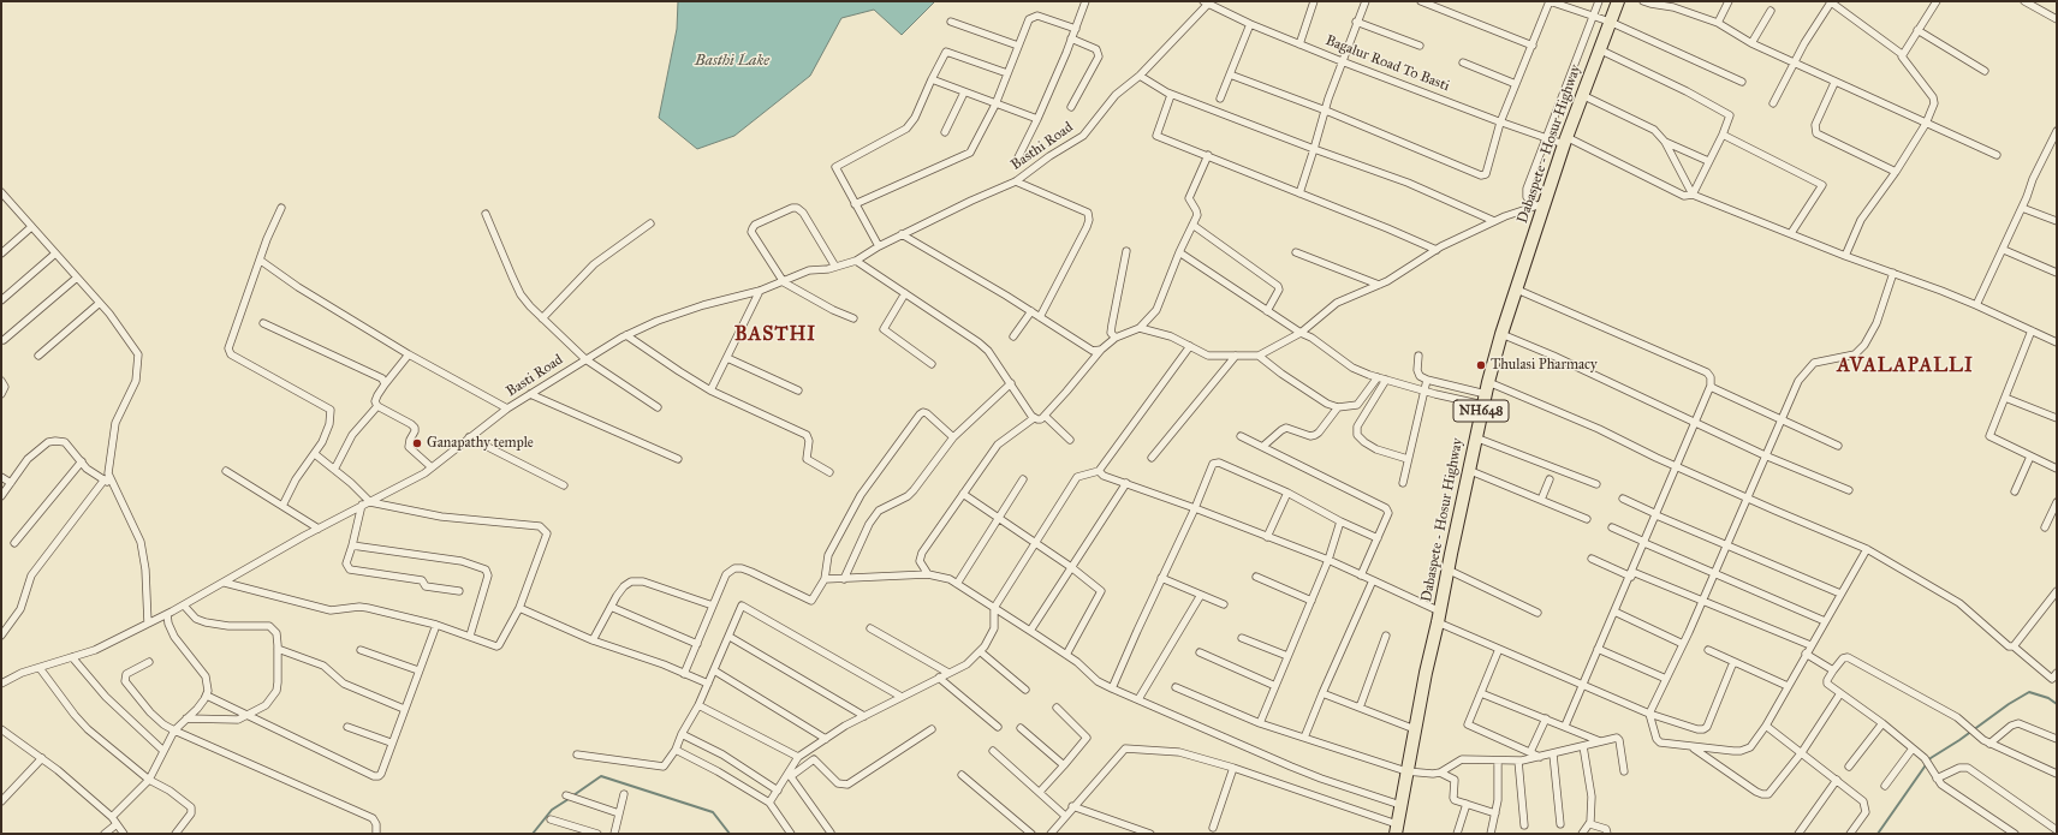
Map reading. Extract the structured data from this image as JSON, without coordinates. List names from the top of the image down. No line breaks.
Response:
{"streets":{"highway":["Dabaspete - Hosur Highway","NH648"],"street":["Bagalur Road To Basti","Basthi Road","Basti Road"]},"crossings":[["Bagalur Road To Basti","Dabaspete - Hosur Highway"],["Bagalur Road To Basti","Basthi Road"],["Basthi Road","Basti Road"]],"districts":["BASTHI","AVALAPALLI"],"water":["Basthi Lake"],"places":["Thulasi Pharmacy","Ganapathy temple"]}
